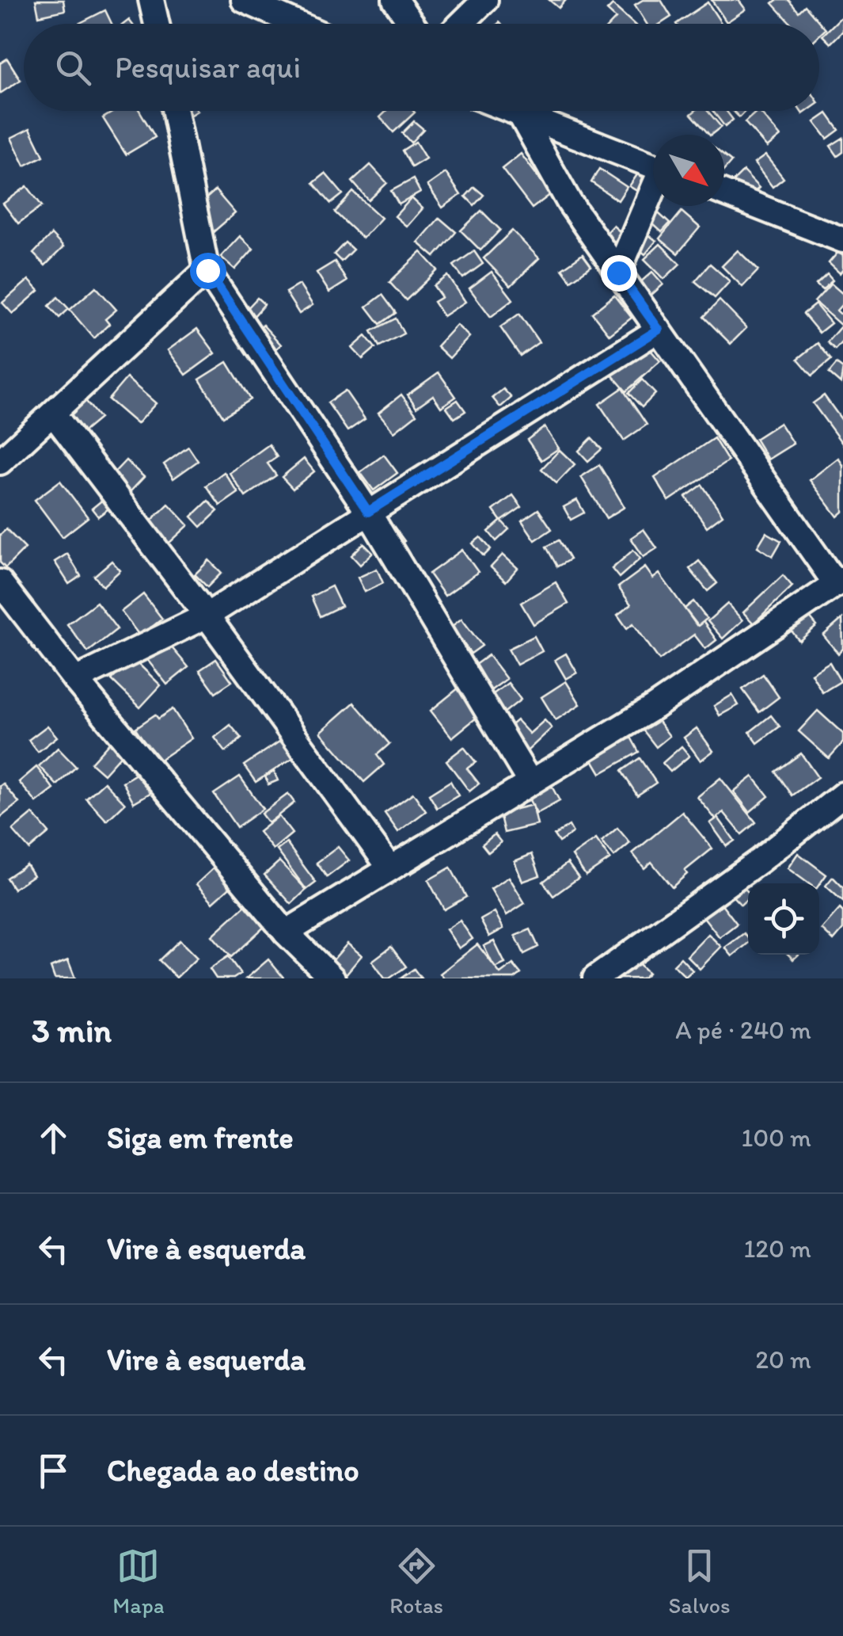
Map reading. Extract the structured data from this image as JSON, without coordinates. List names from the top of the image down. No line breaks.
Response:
{"north":"bottom right","page":{"search":"Pesquisar aqui","heading":["3 min","A pé · 240 m"],"list":[["Siga em frente","100 m"],["Vire à esquerda","120 m"],["Vire à esquerda","20 m"],"Chegada ao destino"],"nav":["Mapa","Rotas","Salvos"]}}
